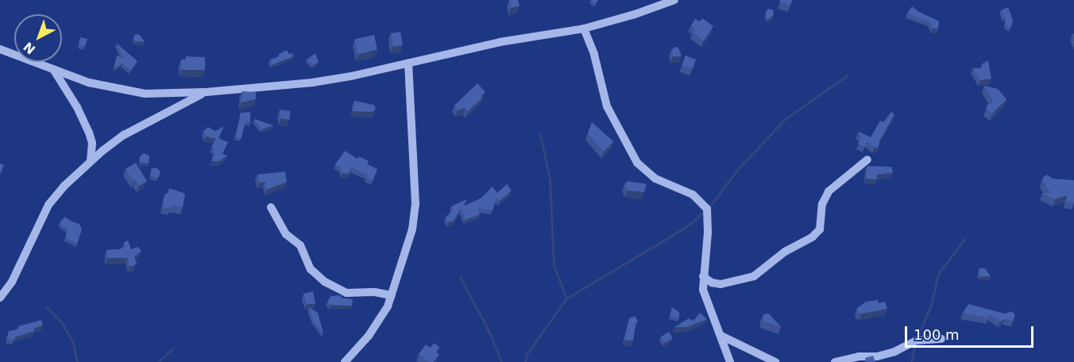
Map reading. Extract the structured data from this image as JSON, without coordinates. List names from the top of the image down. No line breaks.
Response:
{"scale_bar":"100 m","north":"bottom left"}
